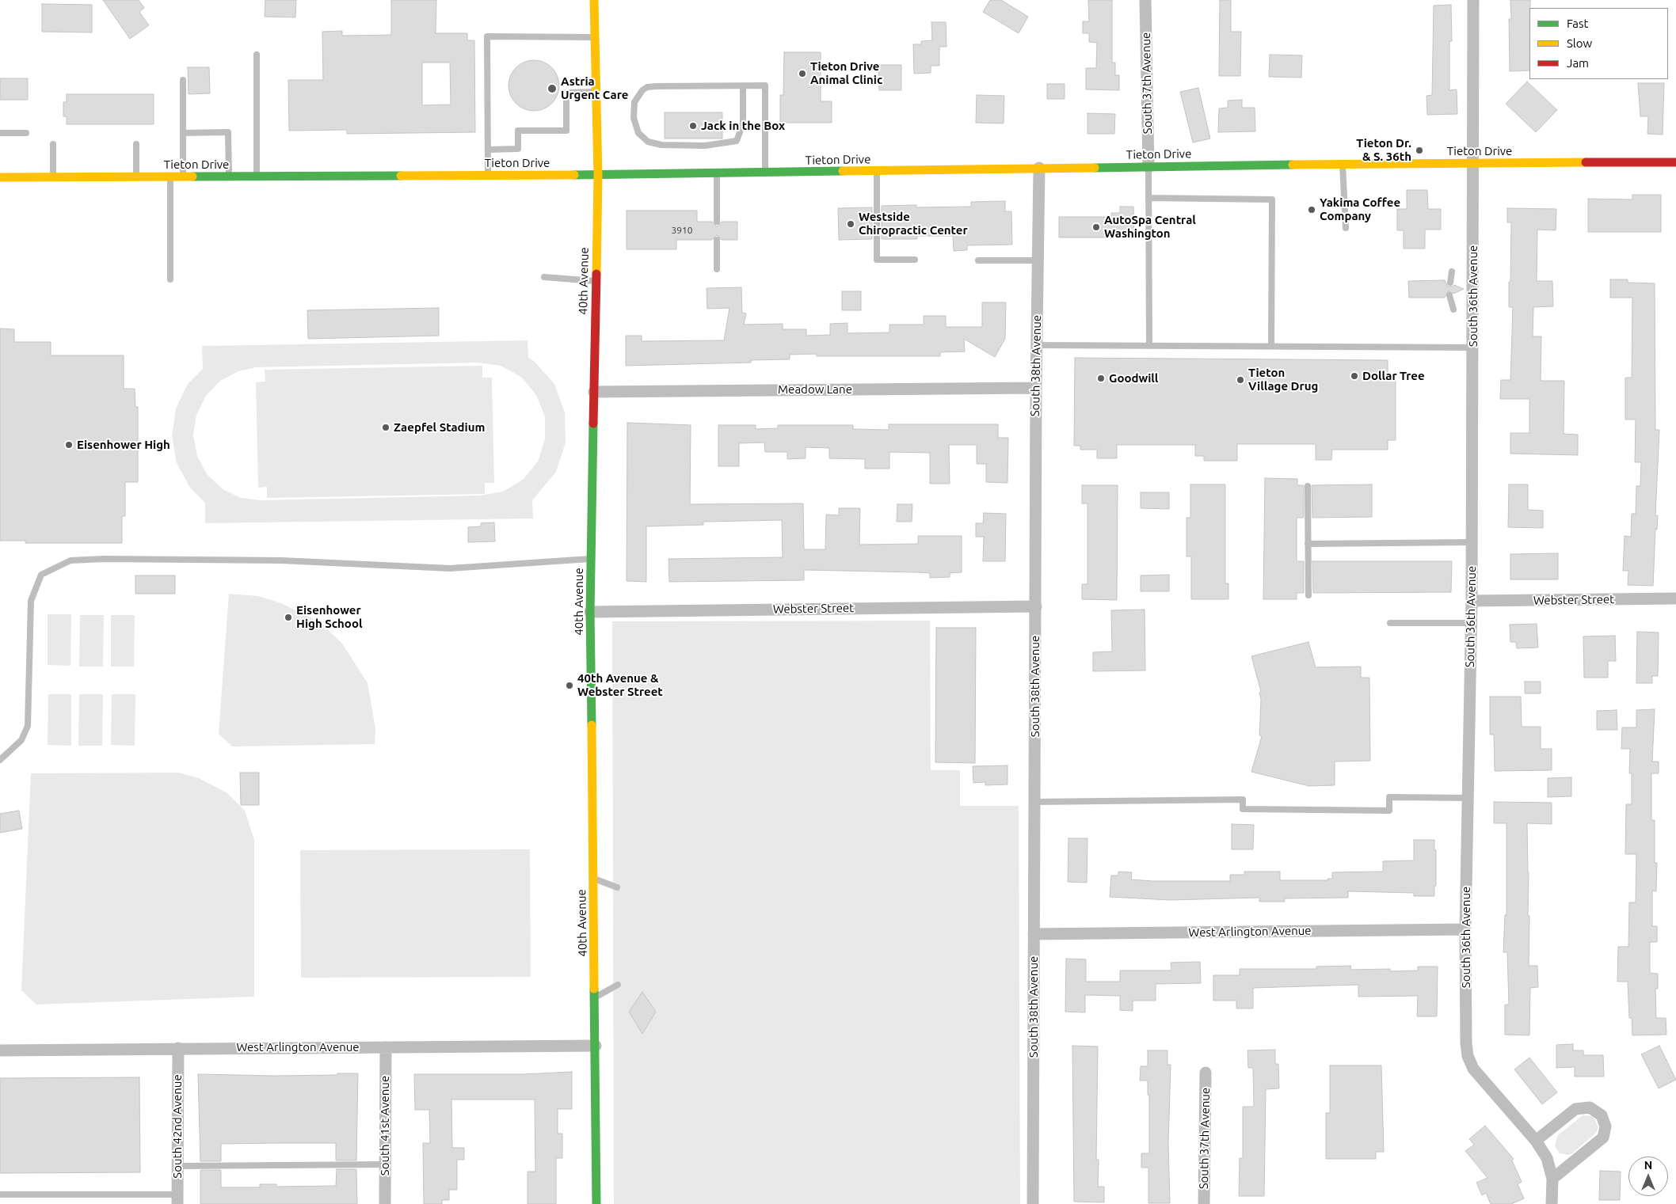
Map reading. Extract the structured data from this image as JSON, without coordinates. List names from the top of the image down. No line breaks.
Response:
{"streets":{"main road":["Tieton Drive","40th Avenue"],"street":["South 37th Avenue","South 36th Avenue","South 38th Avenue","Meadow Lane","Webster Street","West Arlington Avenue","South 41st Avenue","South 42nd Avenue"]},"crossings":[["South 37th Avenue","Tieton Drive"],["Tieton Drive","40th Avenue"],["Tieton Drive","South 36th Avenue"],["Tieton Drive","South 38th Avenue"],["40th Avenue","Meadow Lane"],["40th Avenue","Webster Street"],["40th Avenue","West Arlington Avenue"],["South 36th Avenue","Webster Street"],["South 36th Avenue","West Arlington Avenue"],["South 38th Avenue","Meadow Lane"],["South 38th Avenue","Webster Street"],["South 38th Avenue","West Arlington Avenue"],["West Arlington Avenue","South 41st Avenue"],["West Arlington Avenue","South 42nd Avenue"]],"places":["Tieton Drive Animal Clinic","Astria Urgent Care","Jack in the Box","Tieton Dr. & S. 36th","Yakima Coffee Company","Westside Chiropractic Center","AutoSpa Central Washington","Dollar Tree","Goodwill","Tieton Village Drug","Zaepfel Stadium","Eisenhower High","Eisenhower High School","40th Avenue & Webster Street"],"house_numbers":["3910"],"legend":["Fast","Slow","Jam"],"north":"top"}
